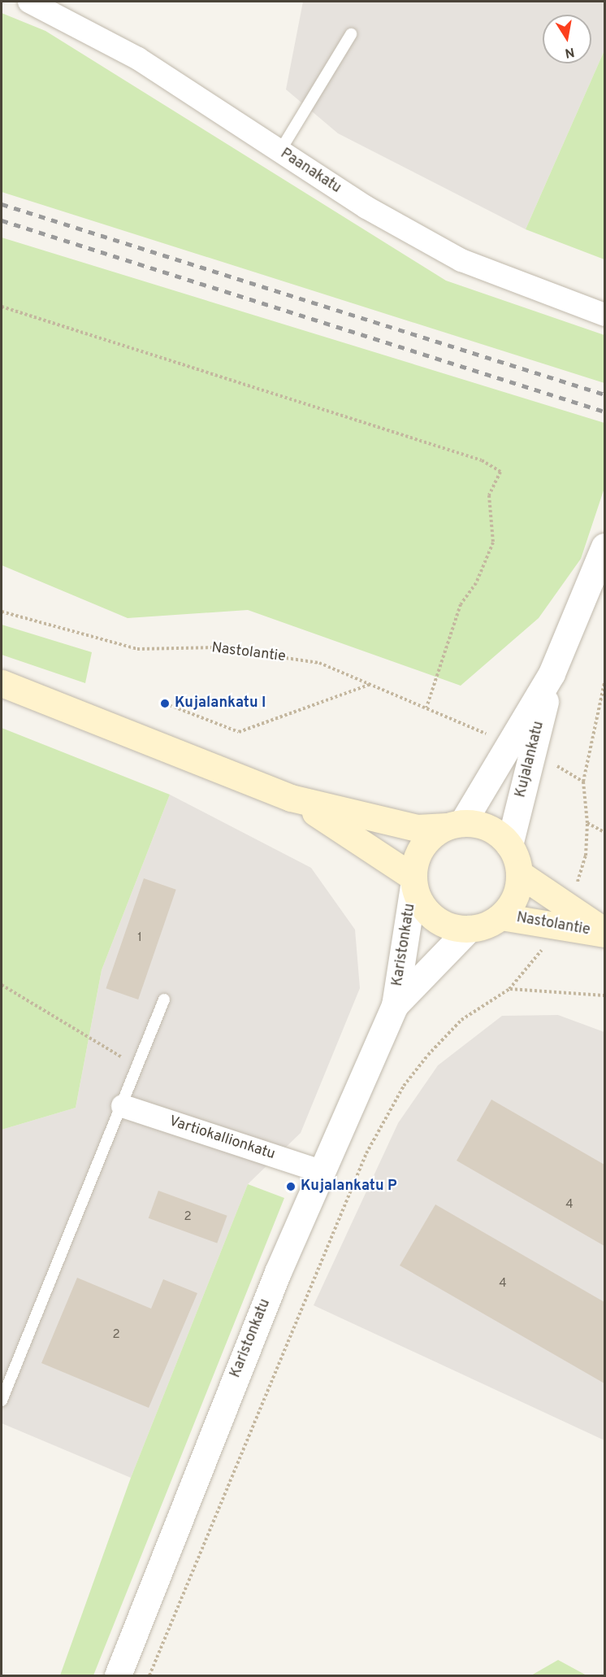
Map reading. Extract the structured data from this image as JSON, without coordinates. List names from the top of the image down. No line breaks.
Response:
{"streets":{"main road":["Nastolantie"],"street":["Paanakatu","Kujalankatu","Karistonkatu","Vartiokallionkatu"]},"crossings":[["Nastolantie","Kujalankatu"],["Nastolantie","Karistonkatu"],["Kujalankatu","Karistonkatu"],["Karistonkatu","Vartiokallionkatu"]],"places":["Kujalankatu I","Kujalankatu P"],"house_numbers":["1","4","2","4","2"],"north":"bottom"}
